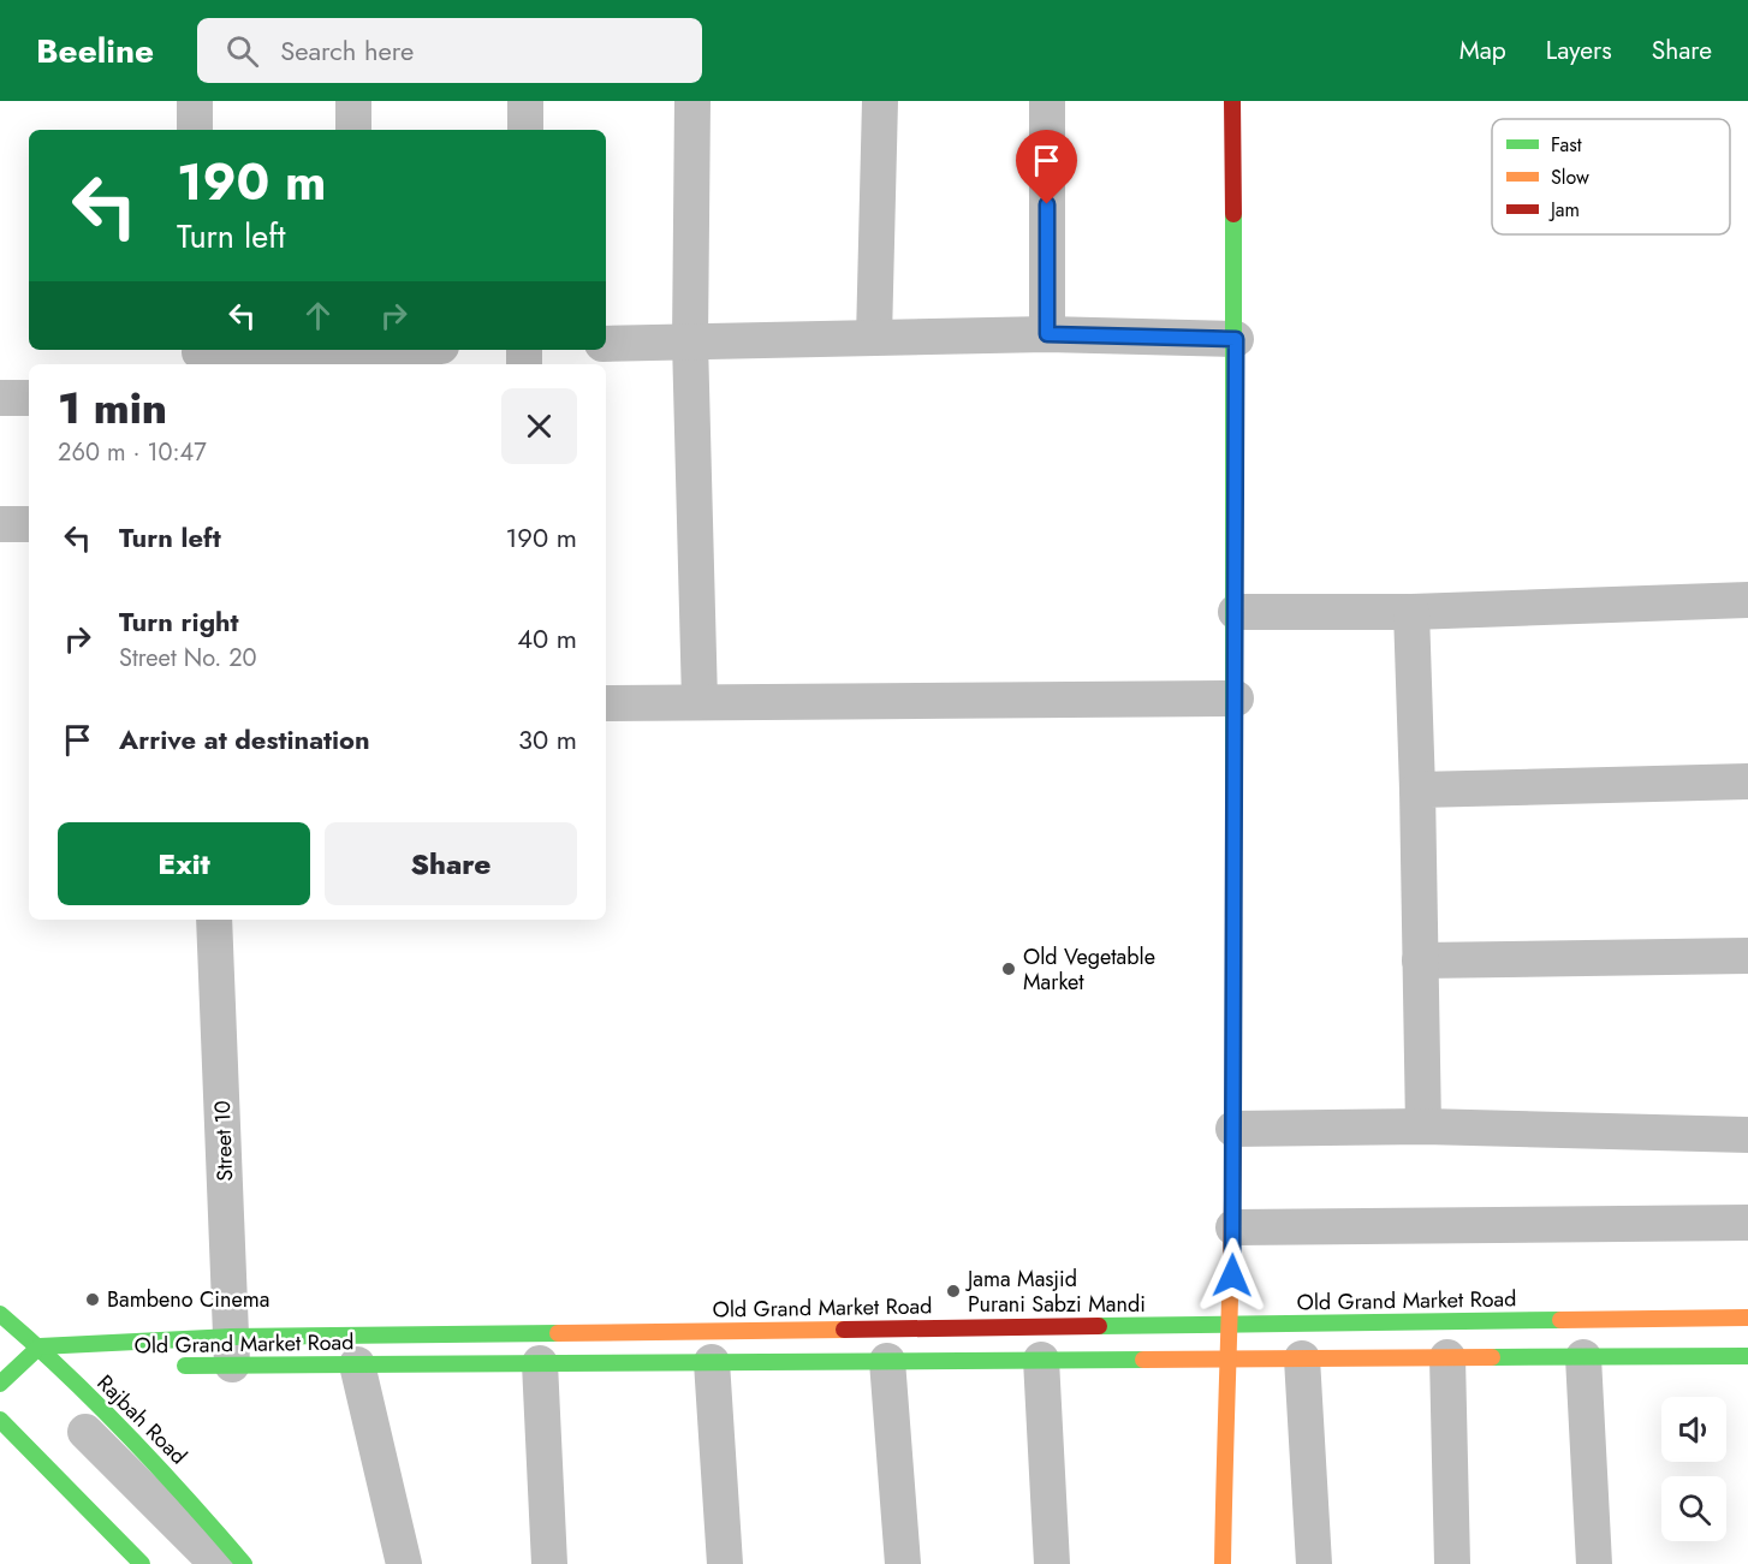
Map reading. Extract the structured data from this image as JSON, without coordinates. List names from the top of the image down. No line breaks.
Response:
{"streets":{"street":["Street 10","Old Grand Market Road","Rajbah Road"]},"crossings":[["Street 10","Old Grand Market Road"],["Old Grand Market Road","Rajbah Road"]],"places":["Old Vegetable Market","Jama Masjid Purani Sabzi Mandi","Bambeno Cinema"],"legend":["Fast","Slow","Jam"],"page":{"header":"Beeline","search":"Search here","nav":["Map","Layers","Share"],"turn":["190 m","Turn left"],"heading":["1 min","260 m · 10:47"],"list":[{"name":"Turn left","value":"190 m"},{"name":"Turn right","note":"Street No. 20","value":"40 m"},{"name":"Arrive at destination","value":"30 m"}],"buttons":["Exit","Share"]}}
